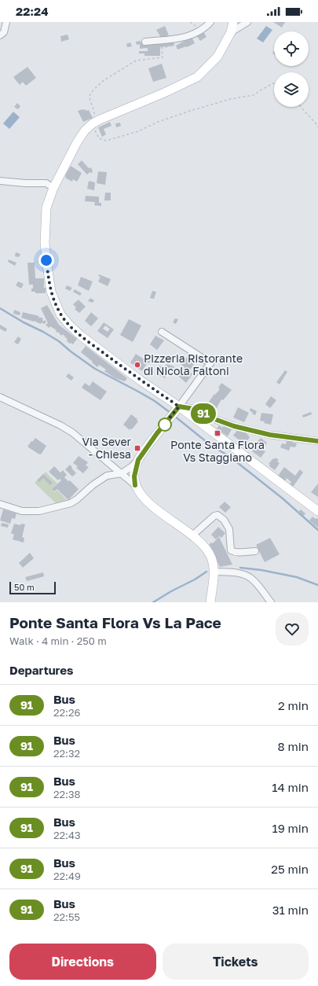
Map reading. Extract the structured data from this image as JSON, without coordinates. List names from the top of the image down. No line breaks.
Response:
{"places":{"other":["Pizzeria Ristorante di Nicola Faltoni"],"transit":["Ponte Santa Flora Vs Staggiano","Via Sever - Chiesa"]},"lines":["bus line 91"],"scale_bar":"50 m","page":{"status":"22:24","on_map":"91","scale":"50 m","heading":[["Ponte Santa Flora Vs La Pace","Walk · 4 min · 250 m"],"Departures"],"list":[{"mark":"91","name":"Bus","note":"22:26","value":"2 min"},{"mark":"91","name":"Bus","note":"22:32","value":"8 min"},{"mark":"91","name":"Bus","note":"22:38","value":"14 min"},{"mark":"91","name":"Bus","note":"22:43","value":"19 min"},{"mark":"91","name":"Bus","note":"22:49","value":"25 min"},{"mark":"91","name":"Bus","note":"22:55","value":"31 min"}],"buttons":["Directions","Tickets"]}}
